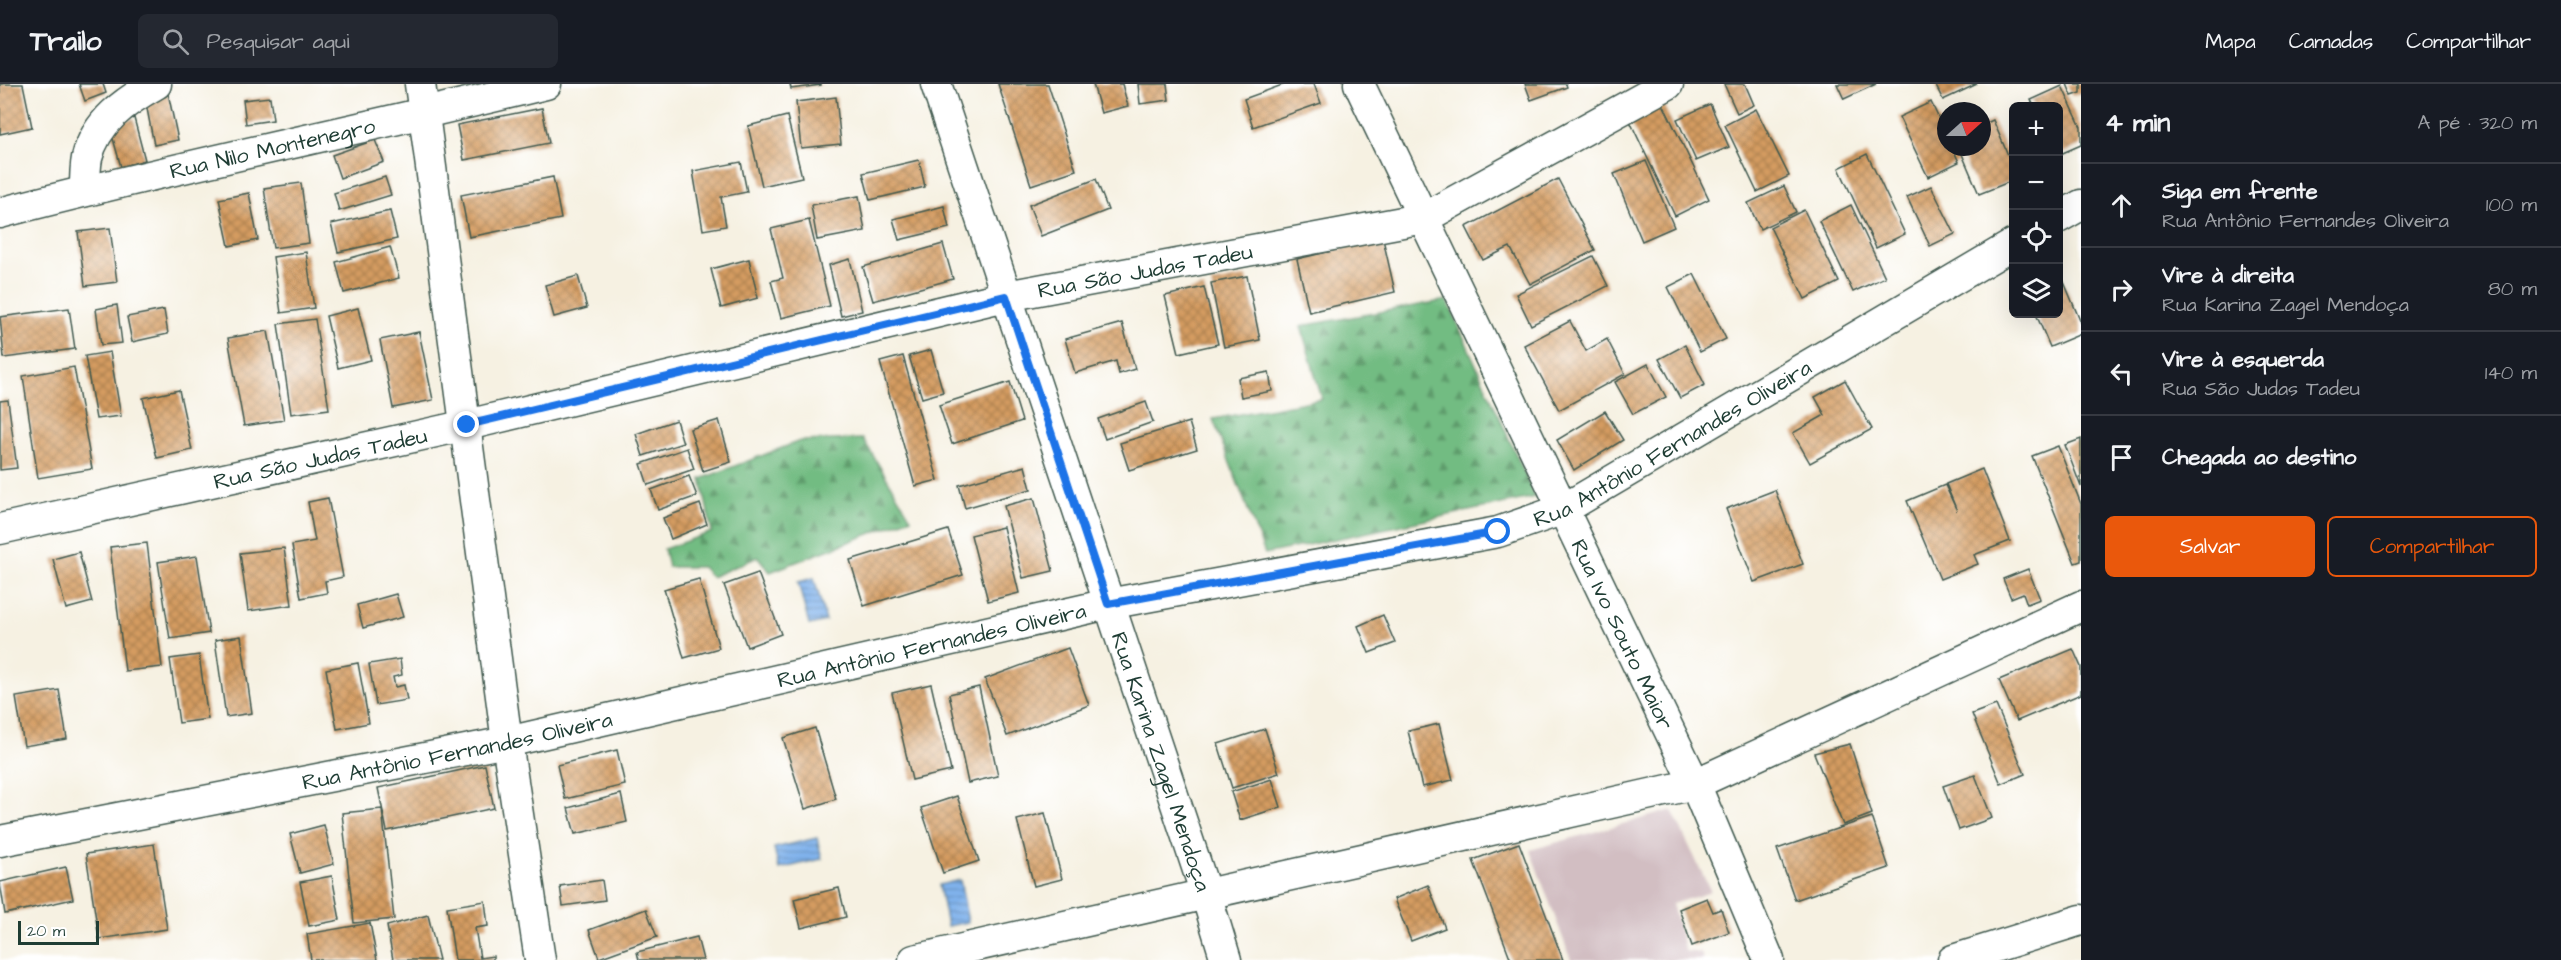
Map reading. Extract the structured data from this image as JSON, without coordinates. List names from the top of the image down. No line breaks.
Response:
{"streets":{"street":["Rua Nilo Montenegro","Rua São Judas Tadeu","Rua Antônio Fernandes Oliveira","Rua Ivo Souto Maior","Rua Karina Zagel Mendoça"]},"crossings":[["Rua São Judas Tadeu","Rua Ivo Souto Maior"],["Rua São Judas Tadeu","Rua Karina Zagel Mendoça"],["Rua Antônio Fernandes Oliveira","Rua Ivo Souto Maior"],["Rua Antônio Fernandes Oliveira","Rua Karina Zagel Mendoça"]],"scale_bar":"20 m","north":"right","page":{"header":"Trailo","search":"Pesquisar aqui","nav":["Mapa","Camadas","Compartilhar"],"heading":["4 min","A pé · 320 m"],"map_buttons":["+","−"],"list":[["Siga em frente","Rua Antônio Fernandes Oliveira","100 m"],["Vire à direita","Rua Karina Zagel Mendoça","80 m"],["Vire à esquerda","Rua São Judas Tadeu","140 m"],"Chegada ao destino"],"buttons":["Salvar","Compartilhar"],"scale":"20 m"}}
